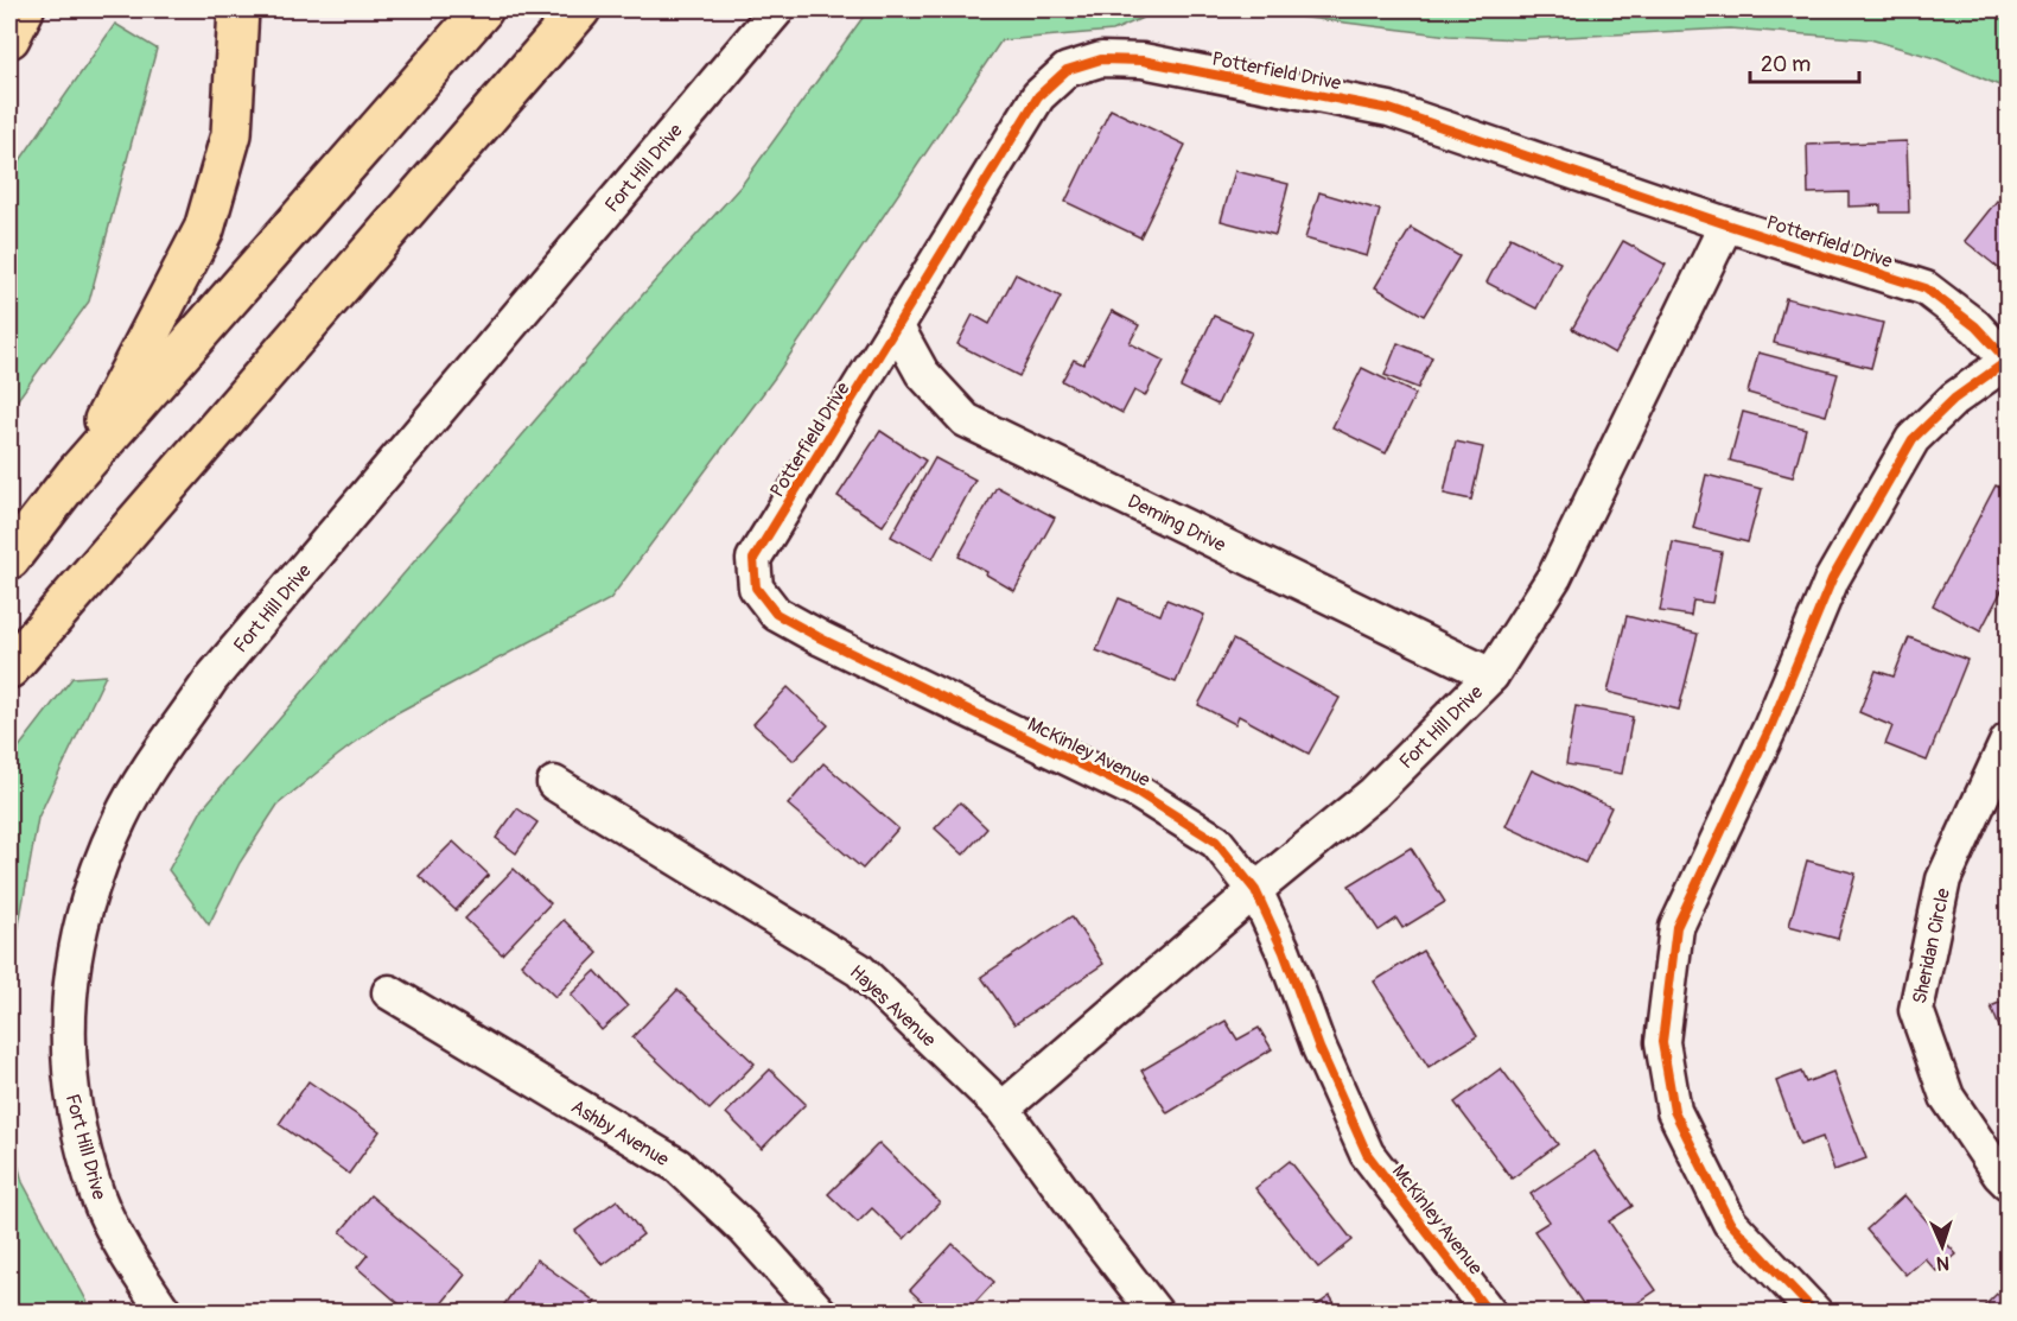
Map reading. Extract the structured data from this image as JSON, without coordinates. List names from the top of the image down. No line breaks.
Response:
{"streets":{"street":["Potterfield Drive","Fort Hill Drive","Deming Drive","McKinley Avenue","Sheridan Circle","Hayes Avenue","Ashby Avenue"]},"crossings":[["Potterfield Drive","Fort Hill Drive"],["Potterfield Drive","Deming Drive"],["Potterfield Drive","McKinley Avenue"],["Fort Hill Drive","Deming Drive"],["Fort Hill Drive","McKinley Avenue"],["Fort Hill Drive","Hayes Avenue"]],"scale_bar":"20 m","north":"bottom"}
